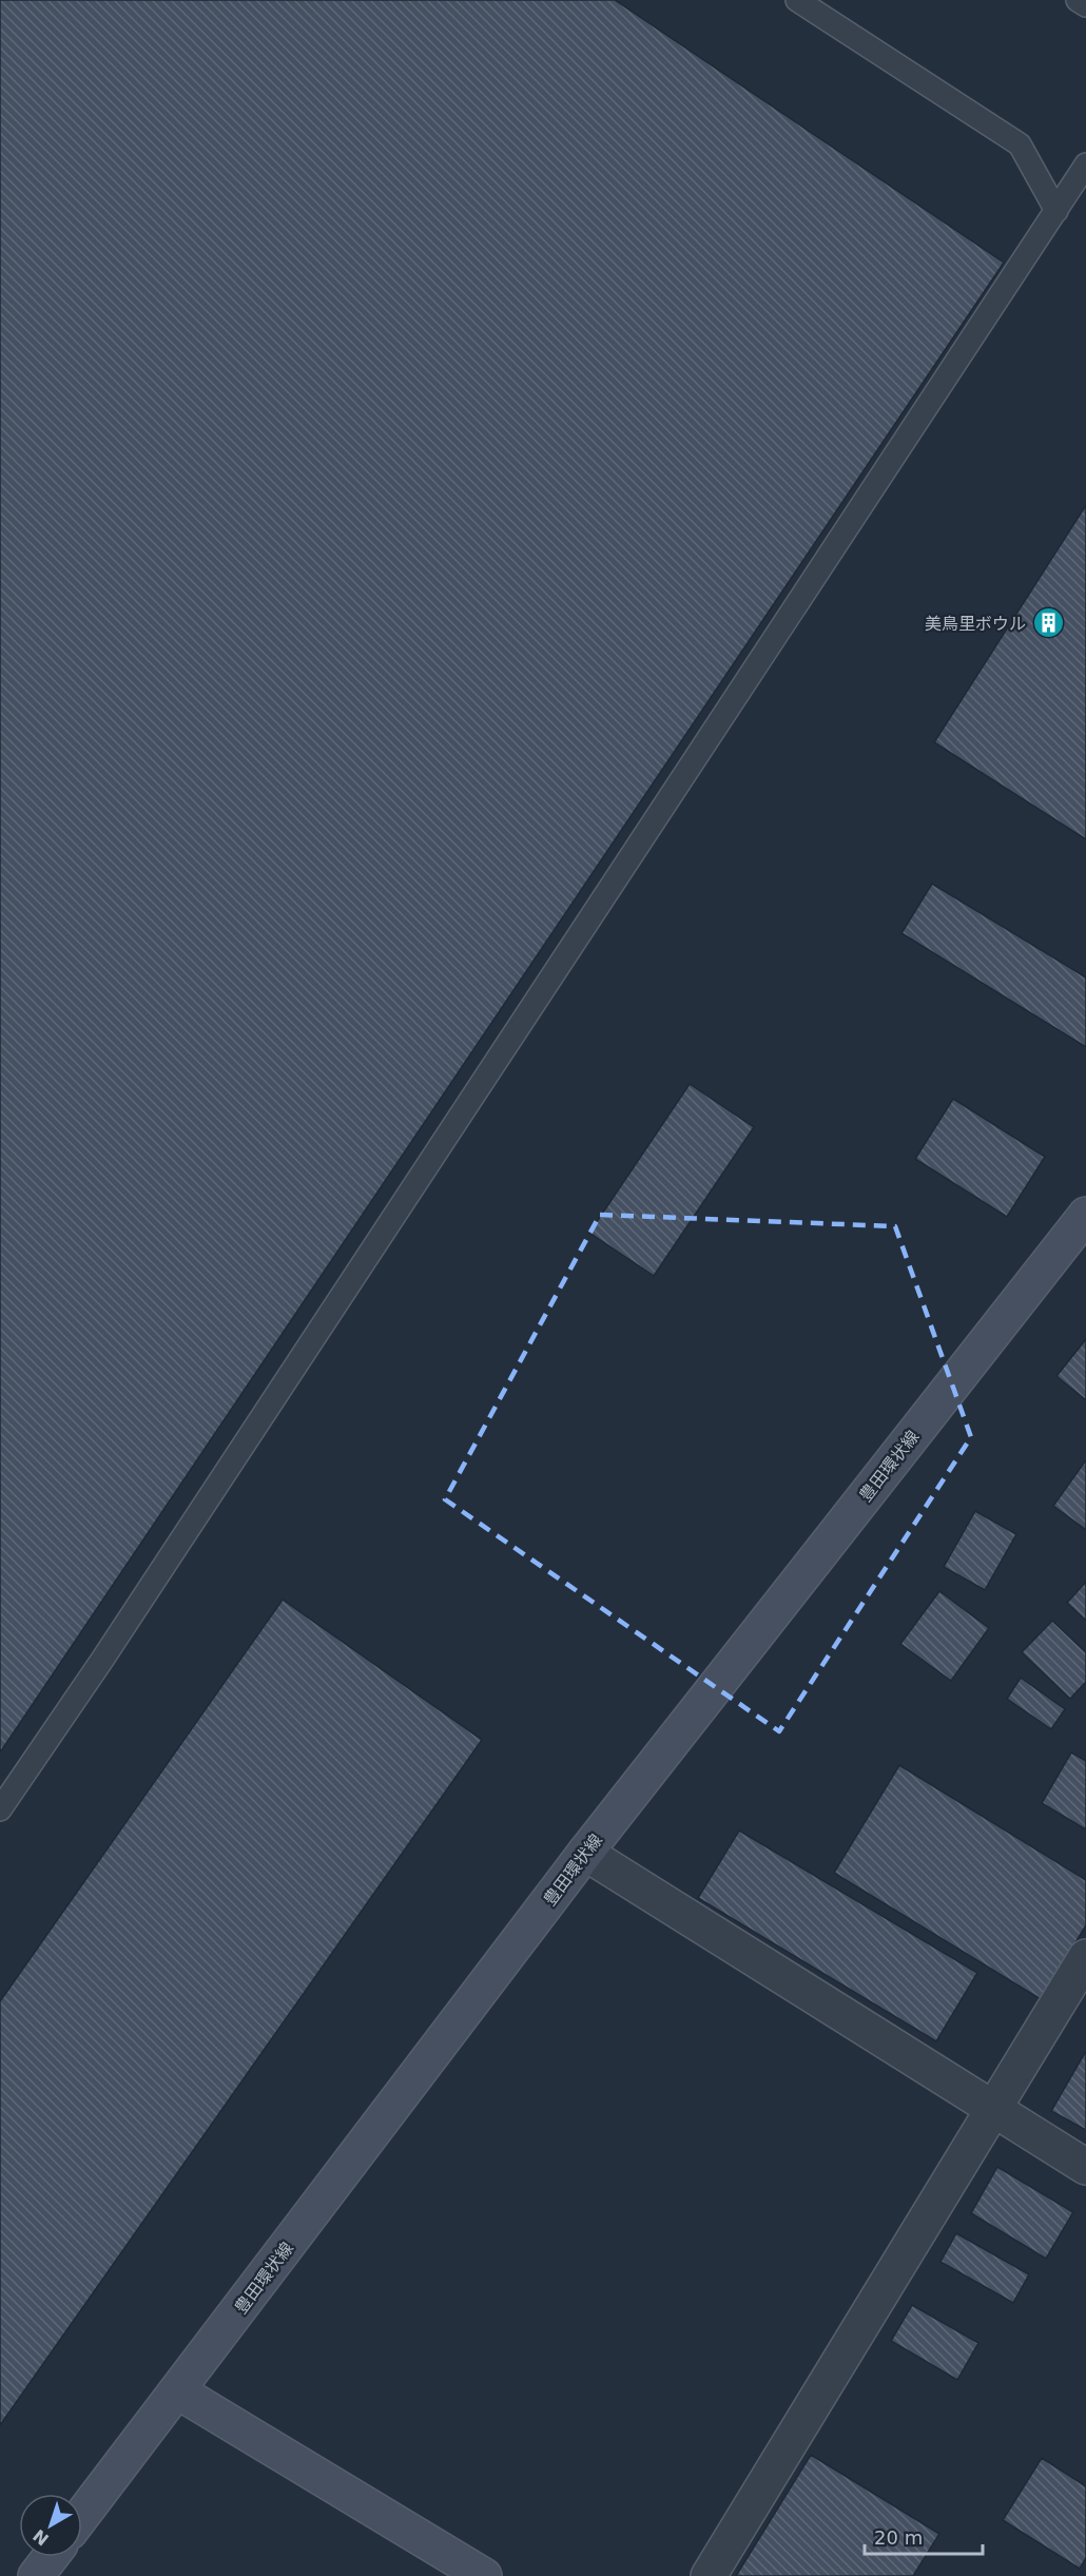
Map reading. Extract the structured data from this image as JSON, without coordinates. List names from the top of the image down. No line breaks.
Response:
{"streets":{"main road":["豊田環状線"]},"places":{"building":["美鳥里ボウル"]},"scale_bar":"20 m","north":"bottom left"}
